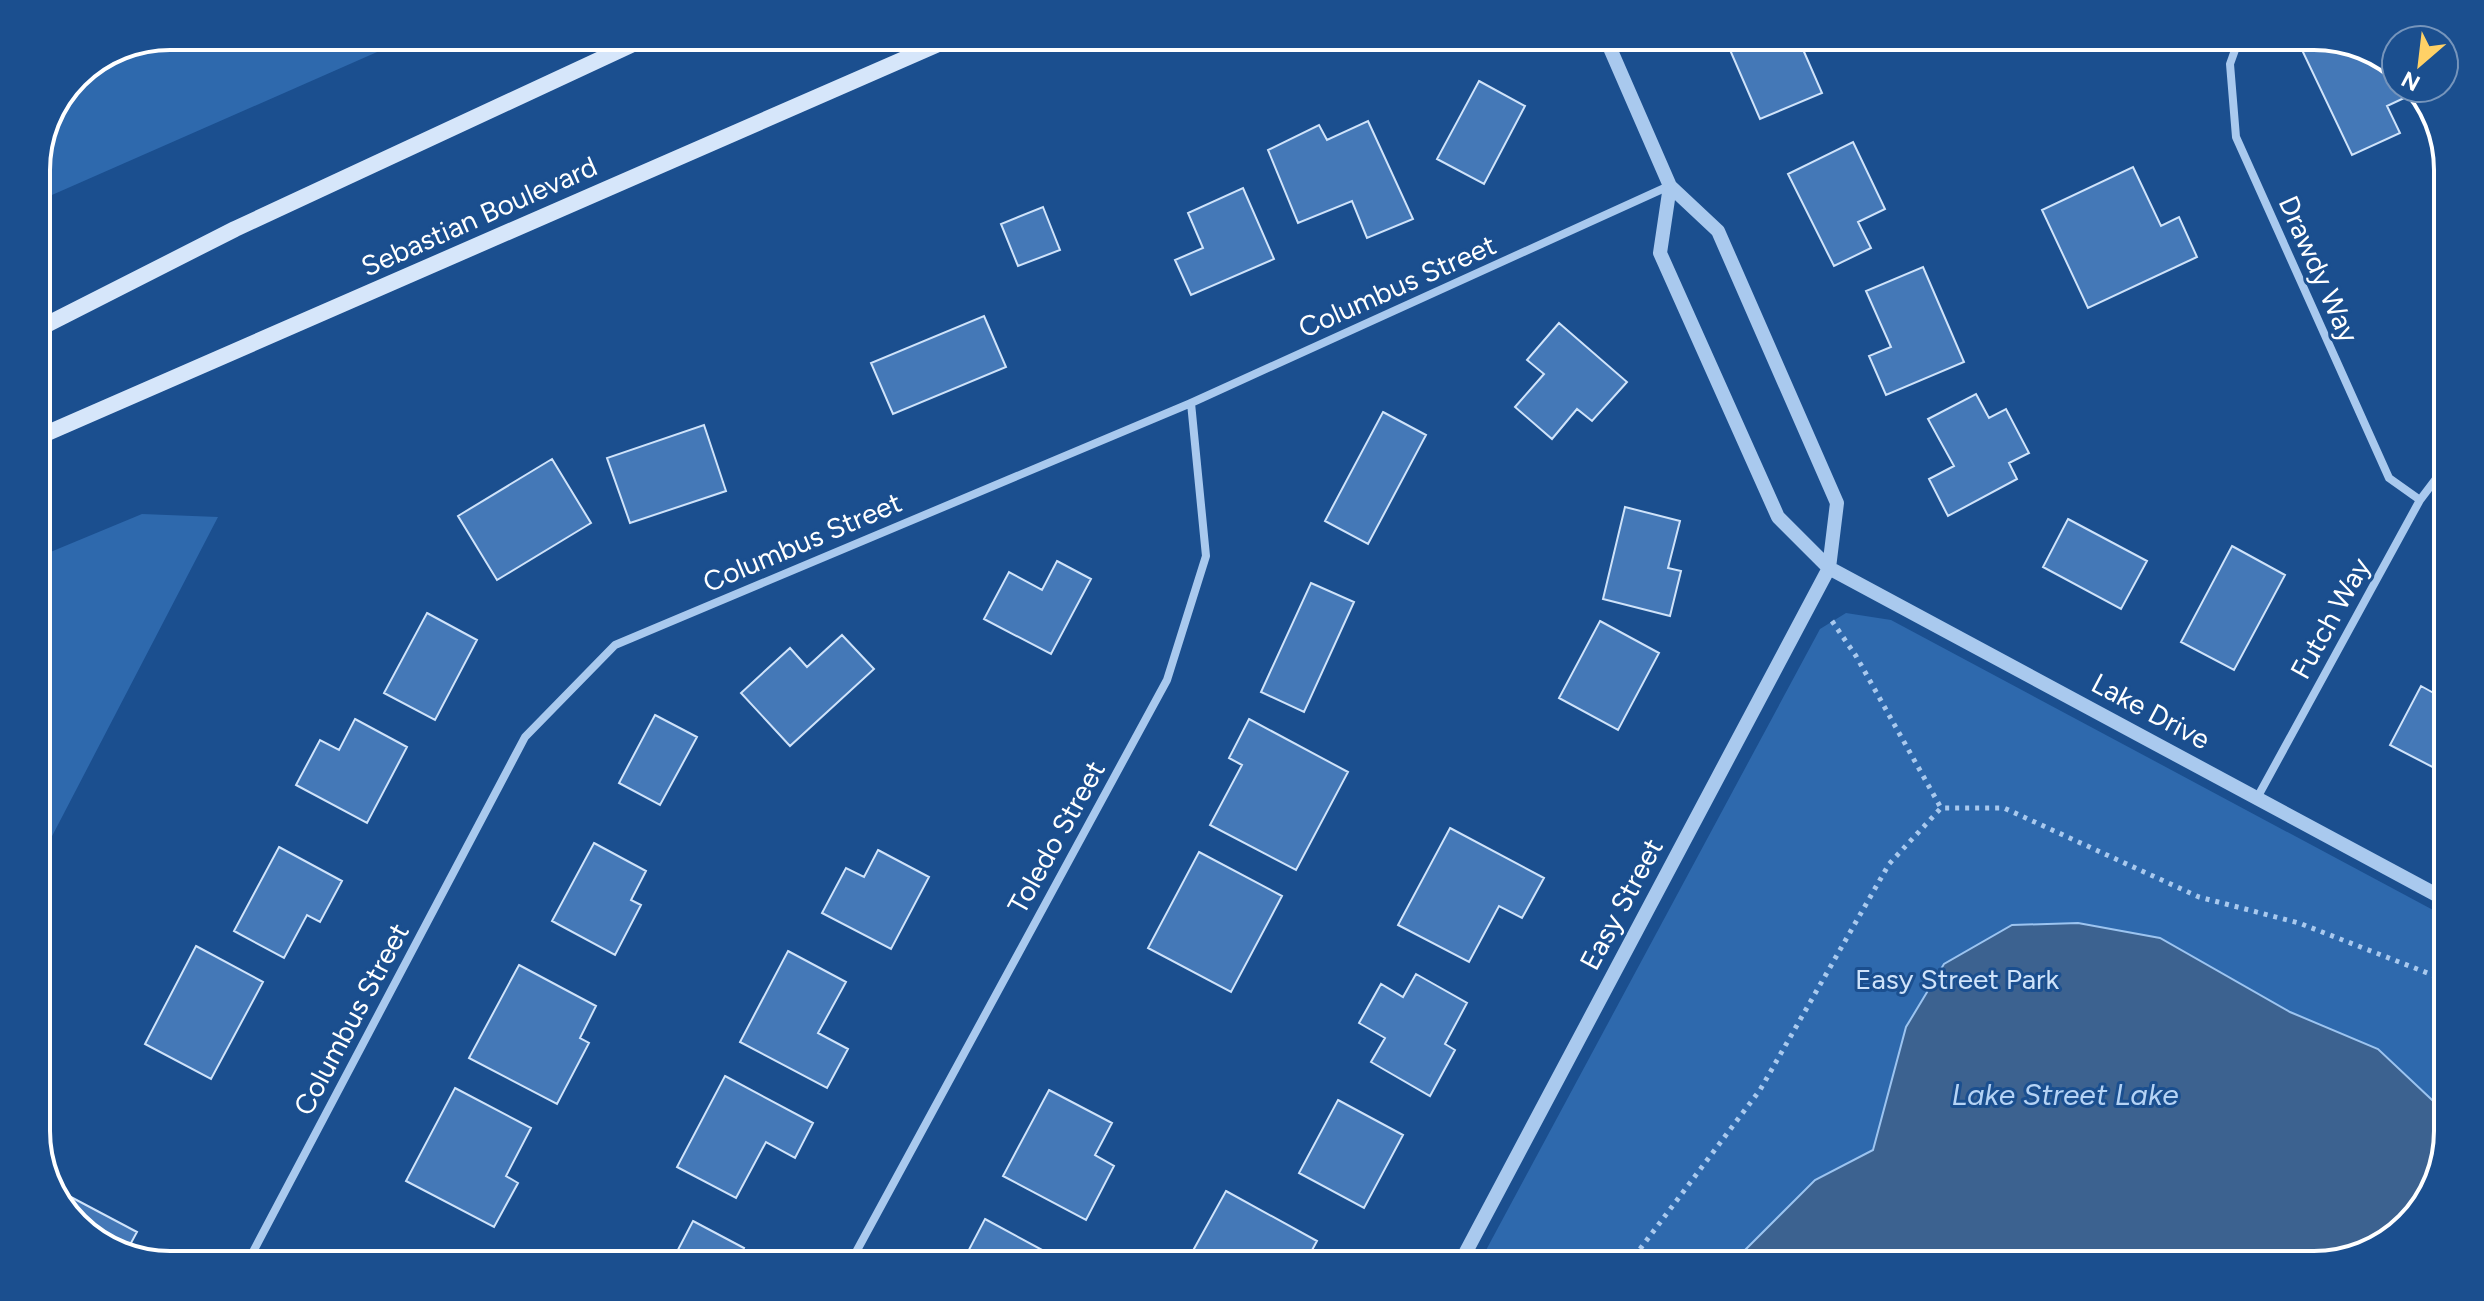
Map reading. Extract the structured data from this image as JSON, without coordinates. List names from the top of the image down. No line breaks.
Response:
{"streets":{"main road":["Sebastian Boulevard"],"street":["Drawdy Way","Columbus Street","Futch Way","Lake Drive","Toledo Street","Easy Street"]},"crossings":[["Drawdy Way","Futch Way"],["Columbus Street","Toledo Street"],["Columbus Street","Easy Street"],["Futch Way","Lake Drive"],["Lake Drive","Easy Street"]],"water":["Lake Street Lake"],"parks":["Easy Street Park"],"north":"bottom left"}
